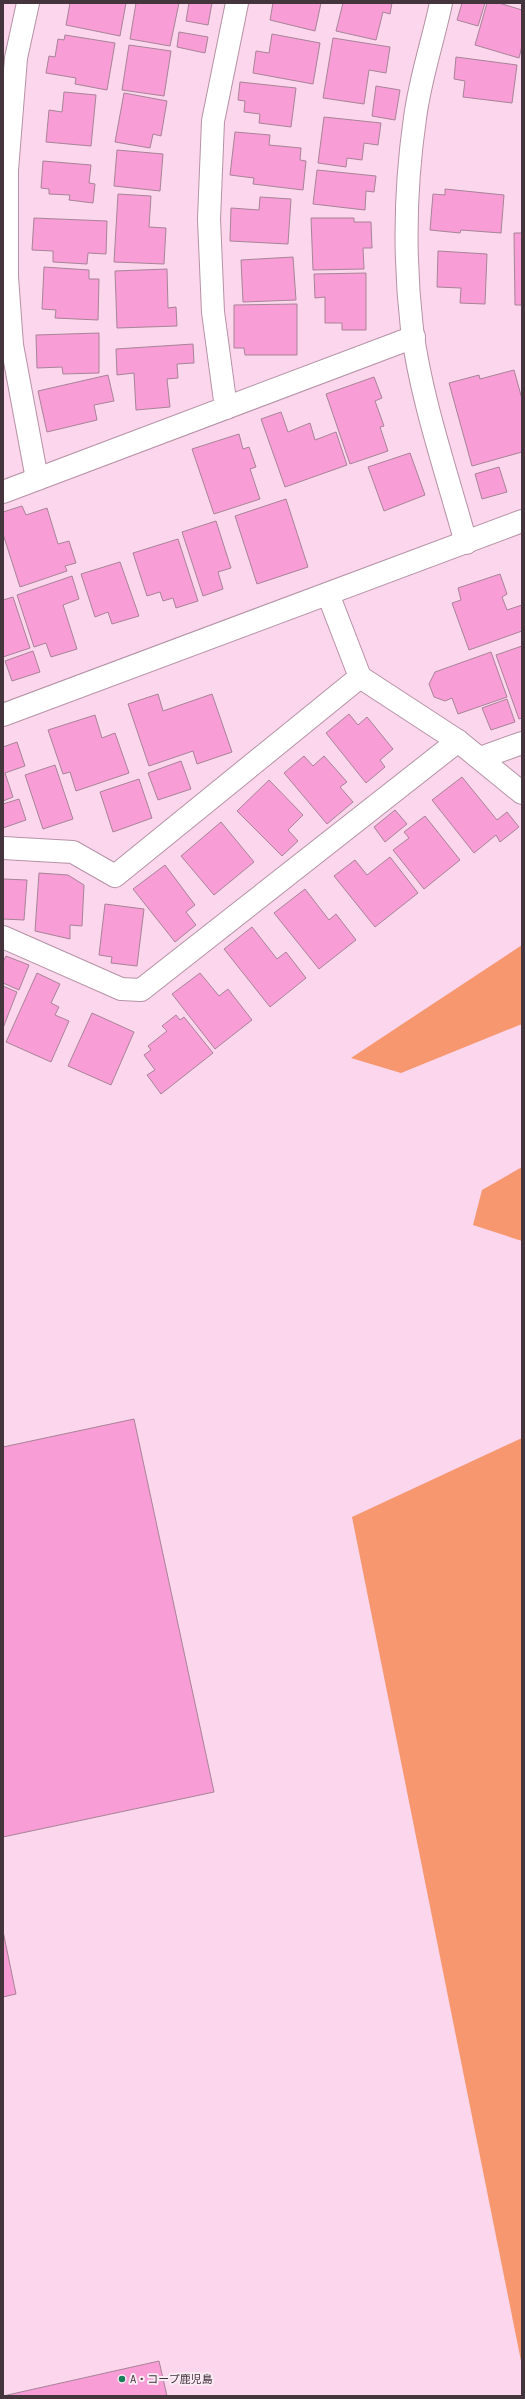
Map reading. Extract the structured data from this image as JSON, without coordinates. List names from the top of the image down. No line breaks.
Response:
{"places":["A・コープ鹿児島"]}
